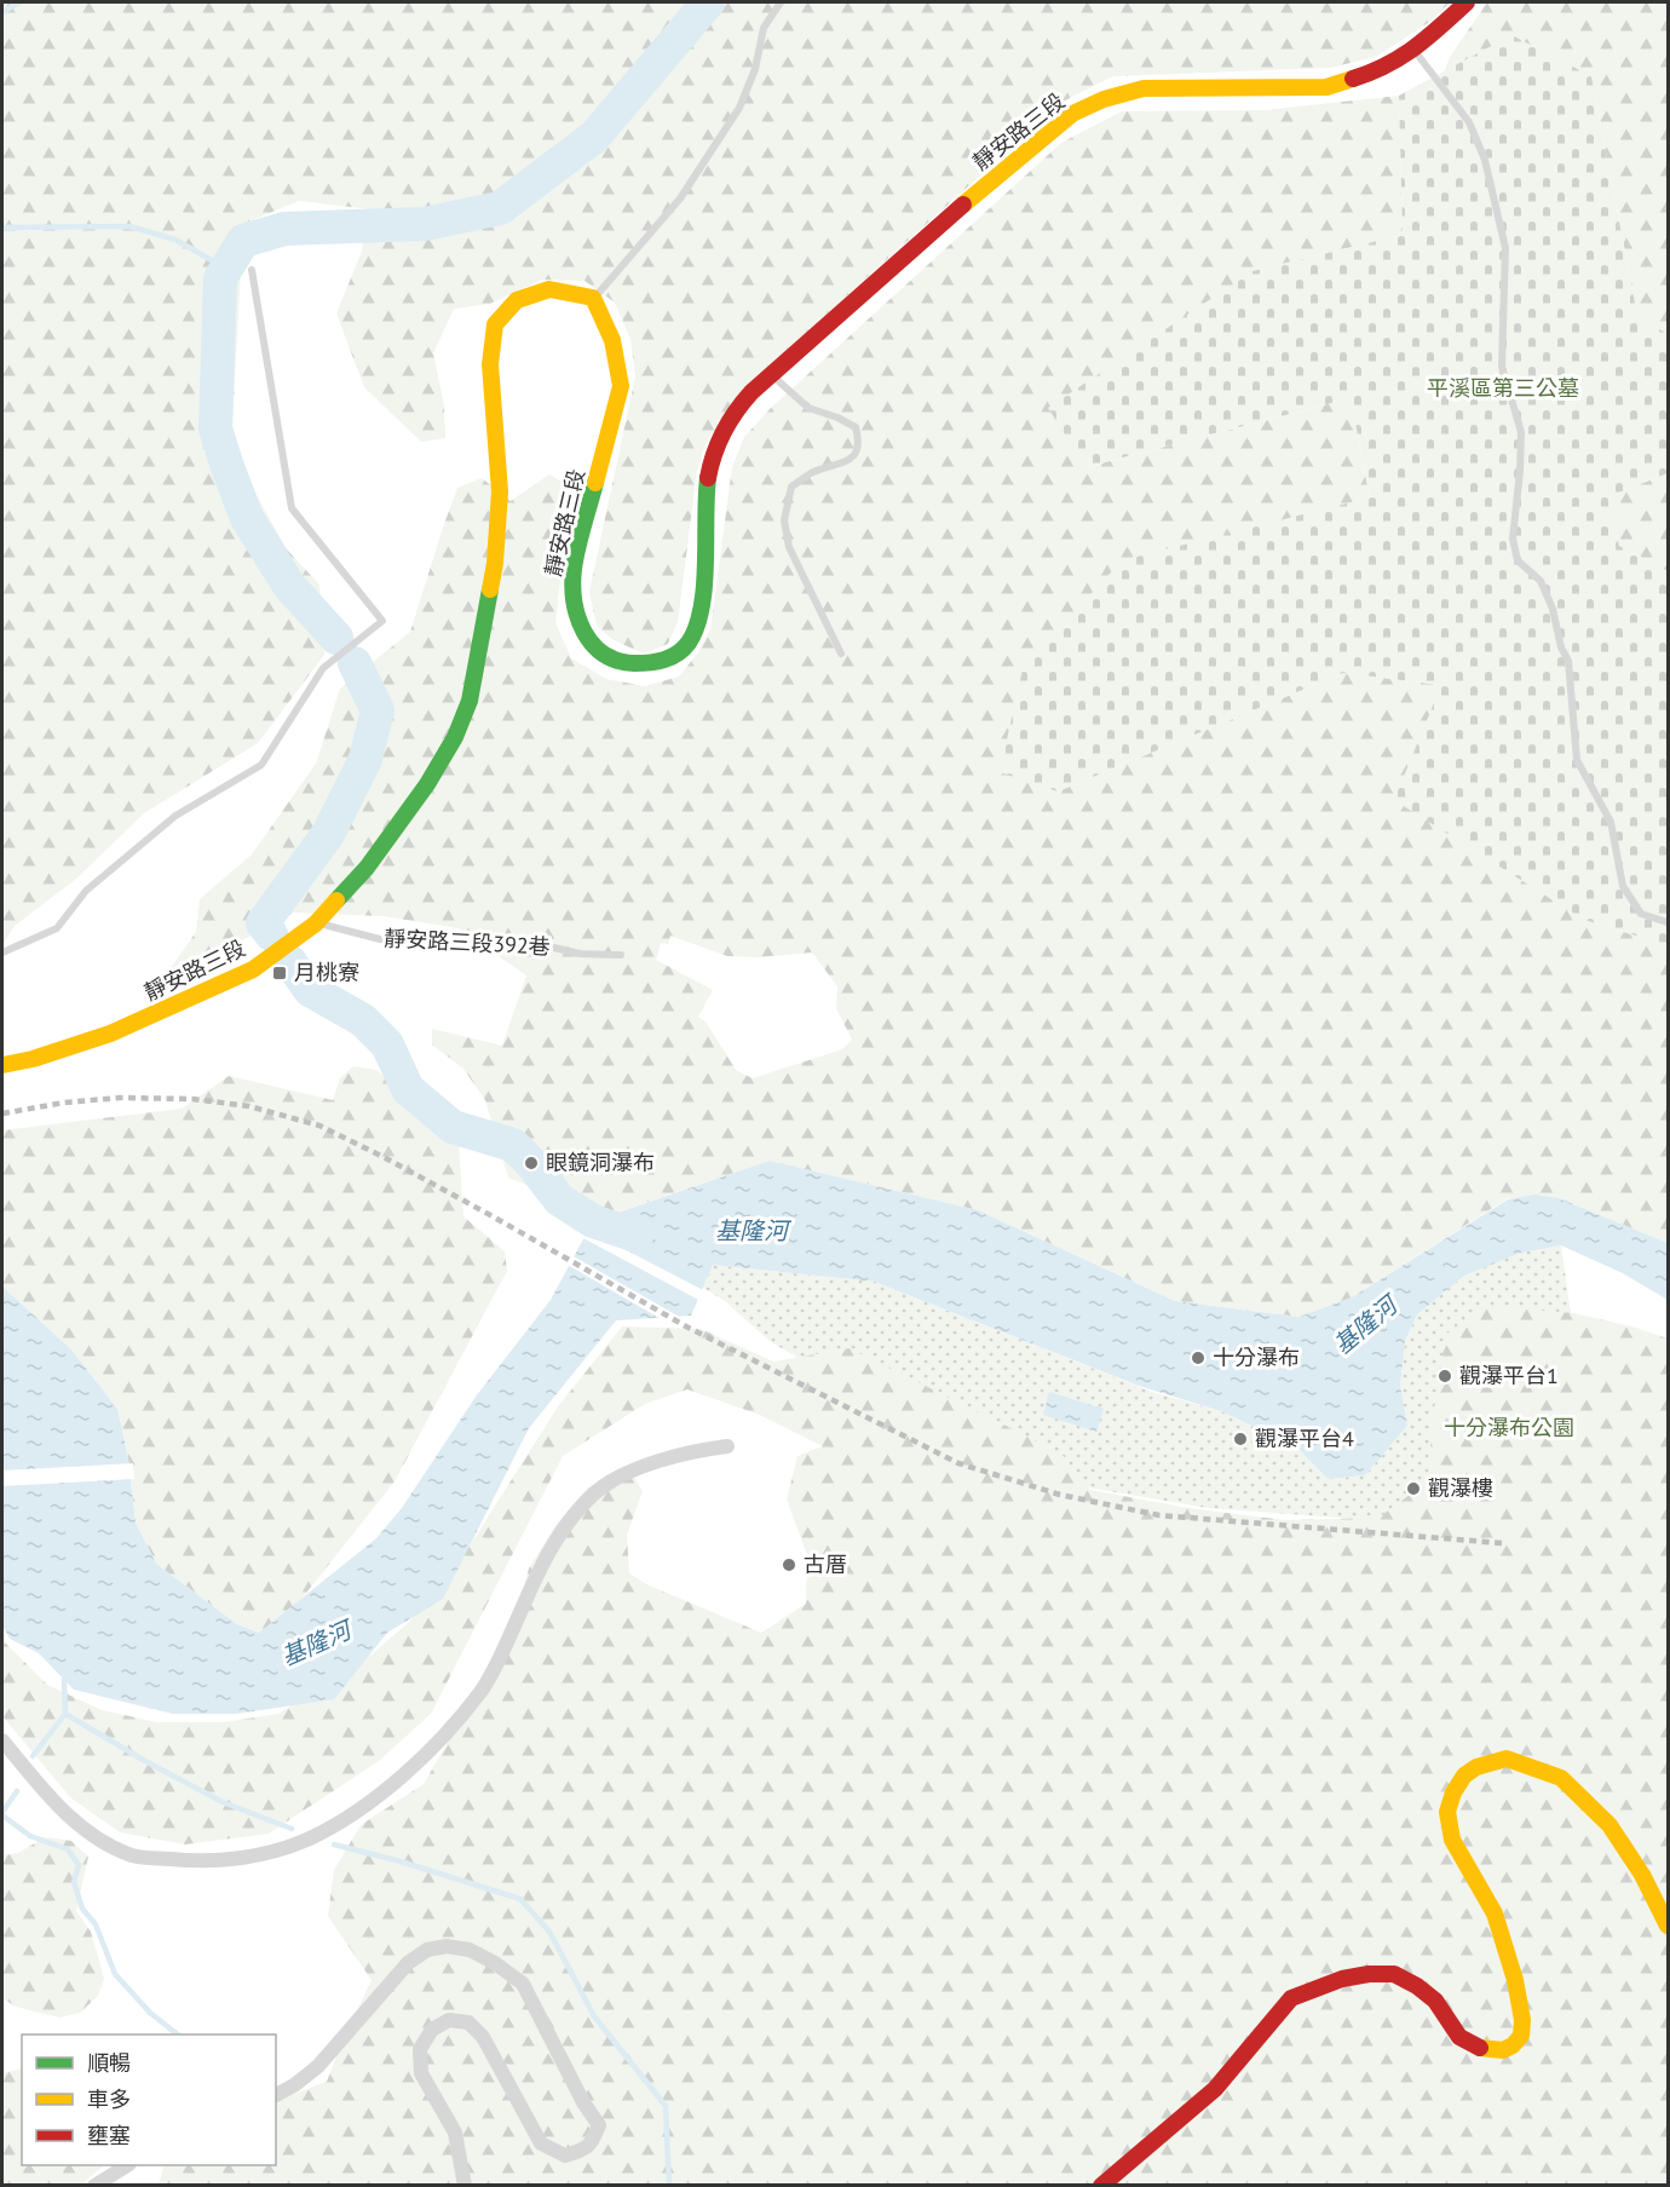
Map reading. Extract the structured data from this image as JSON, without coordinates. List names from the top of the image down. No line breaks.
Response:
{"streets":{"main road":["靜安路三段"],"lane":["靜安路三段392巷"]},"crossings":[["靜安路三段","靜安路三段392巷"]],"water":["基隆河"],"parks":["平溪區第三公墓","十分瀑布公園"],"places":{"transit":["月桃寮"],"other":["眼鏡洞瀑布","十分瀑布","觀瀑平台1","觀瀑平台4","觀瀑樓","古厝"]},"legend":["順暢","車多","壅塞"]}
